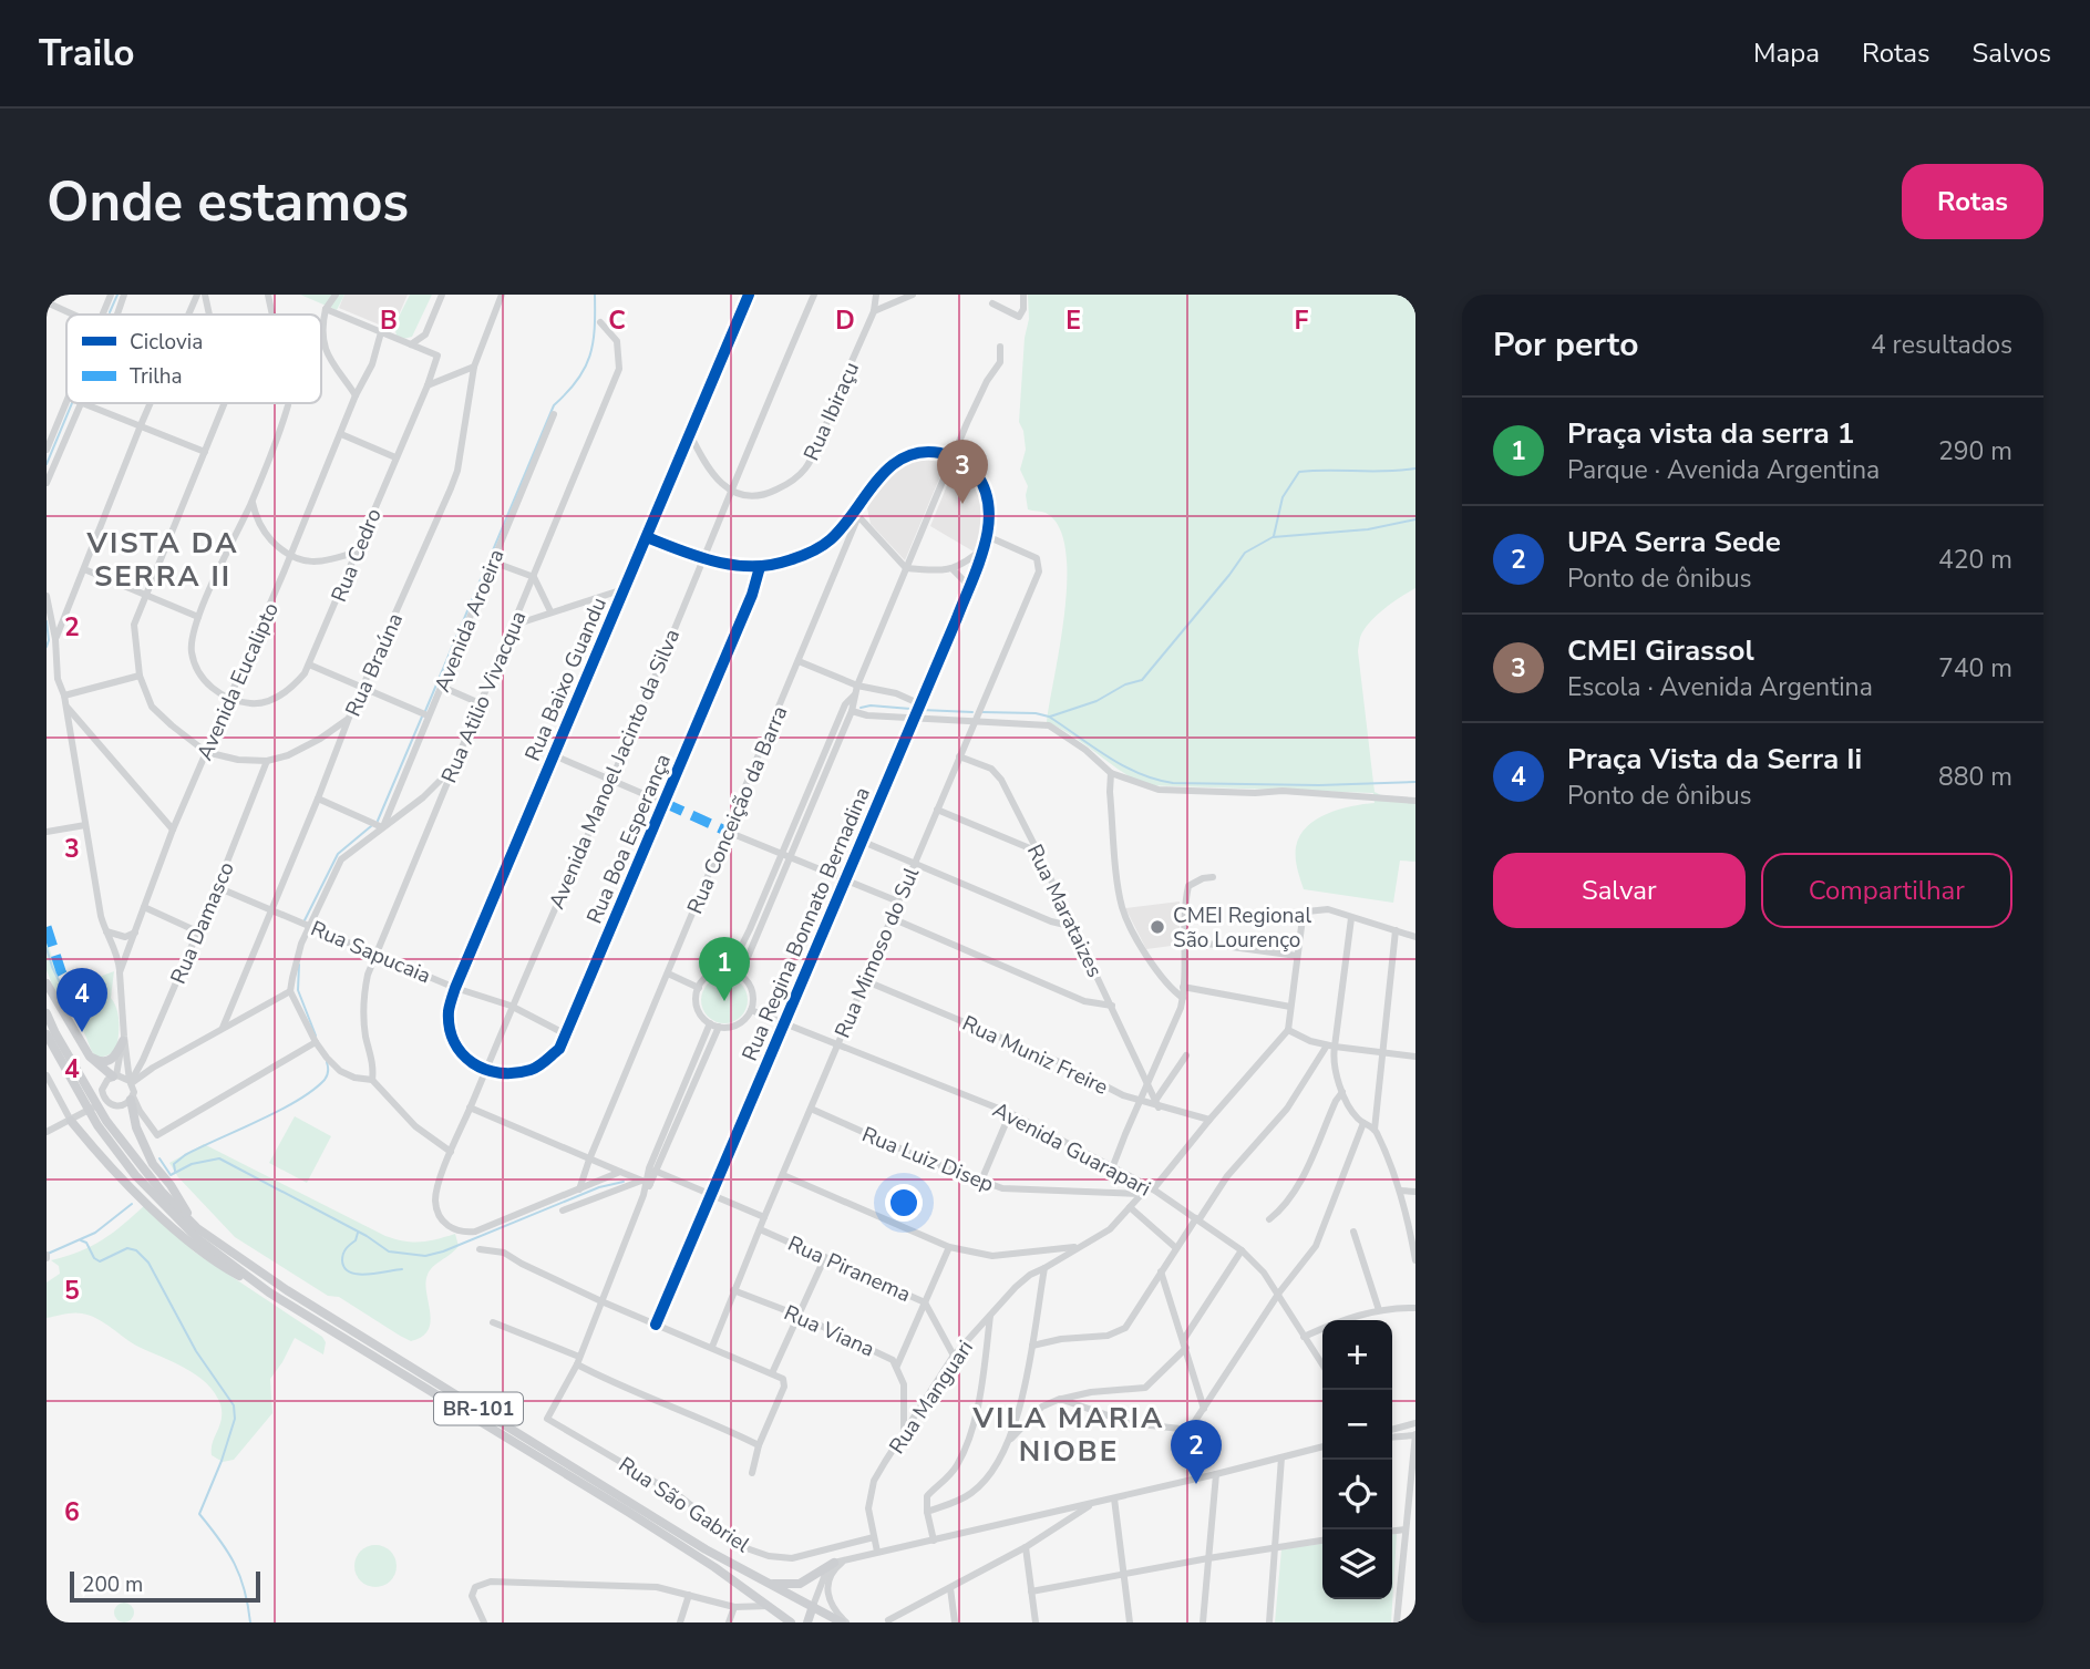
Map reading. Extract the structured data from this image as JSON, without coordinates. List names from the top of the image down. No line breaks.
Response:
{"streets":{"main road":["BR-101"],"street":["Rua Ibiraçu","Rua Cedro","Avenida Aroeira","Rua Braúna","Rua Baixo Guandu","Avenida Eucalipto","Rua Atilio Vivacqua","Avenida Manoel Jacinto da Silva","Rua Conceição da Barra","Rua Boa Esperança","Rua Marataizes","Rua Damasco","Rua Regina Bonnato Bernadina","Rua Sapucaia","Rua Mimoso do Sul","Rua Muniz Freire","Avenida Guarapari","Rua Luiz Disep","Rua Piranema","Rua Viana","Rua Manguari","Rua São Gabriel"]},"crossings":[["Rua Ibiraçu","Avenida Manoel Jacinto da Silva"],["Rua Cedro","Avenida Eucalipto"],["Rua Braúna","Rua Sapucaia"],["Rua Baixo Guandu","Avenida Manoel Jacinto da Silva"],["Rua Baixo Guandu","Rua Boa Esperança"],["Rua Baixo Guandu","Rua Sapucaia"],["Avenida Eucalipto","Rua Damasco"],["Rua Atilio Vivacqua","Rua Sapucaia"],["Avenida Manoel Jacinto da Silva","Rua Conceição da Barra"],["Avenida Manoel Jacinto da Silva","Rua Boa Esperança"],["Avenida Manoel Jacinto da Silva","Rua Sapucaia"],["Rua Boa Esperança","Rua Sapucaia"],["Rua Marataizes","Rua Mimoso do Sul"],["Rua Marataizes","Rua Muniz Freire"],["Rua Damasco","Rua Sapucaia"],["Rua Regina Bonnato Bernadina","Rua Mimoso do Sul"],["Rua Regina Bonnato Bernadina","Avenida Guarapari"],["Rua Mimoso do Sul","Rua Muniz Freire"],["Rua Mimoso do Sul","Avenida Guarapari"],["Rua Mimoso do Sul","Rua Luiz Disep"],["Rua Mimoso do Sul","Rua Piranema"],["Rua Mimoso do Sul","Rua Viana"],["Rua Muniz Freire","Rua Manguari"],["Avenida Guarapari","Rua Manguari"],["Rua Luiz Disep","Rua Manguari"],["Rua Piranema","Rua Manguari"],["Rua Viana","Rua Manguari"],["Rua Manguari","Rua São Gabriel"]],"districts":["VISTA DA SERRA II","VILA MARIA NIOBE"],"places":["CMEI Regional São Lourenço"],"legend":["Ciclovia","Trilha"],"scale_bar":"200 m","page":{"header":"Trailo","nav":["Mapa","Rotas","Salvos"],"buttons":["Rotas",["Salvar","Compartilhar"]],"title":"Onde estamos","heading":["Por perto","4 resultados"],"list":[{"mark":"1","name":"Praça vista da serra 1","note":"Parque · Avenida Argentina","value":"290 m"},{"mark":"2","name":"UPA Serra Sede","note":"Ponto de ônibus","value":"420 m"},{"mark":"3","name":"CMEI Girassol","note":"Escola · Avenida Argentina","value":"740 m"},{"mark":"4","name":"Praça Vista da Serra Ii","note":"Ponto de ônibus","value":"880 m"}],"pins":["3","1","4","2"],"map_buttons":["+","−"],"scale":"200 m"},"grid":{"columns":["B","C","D","E","F"],"rows":["2","3","4","5","6"]}}
